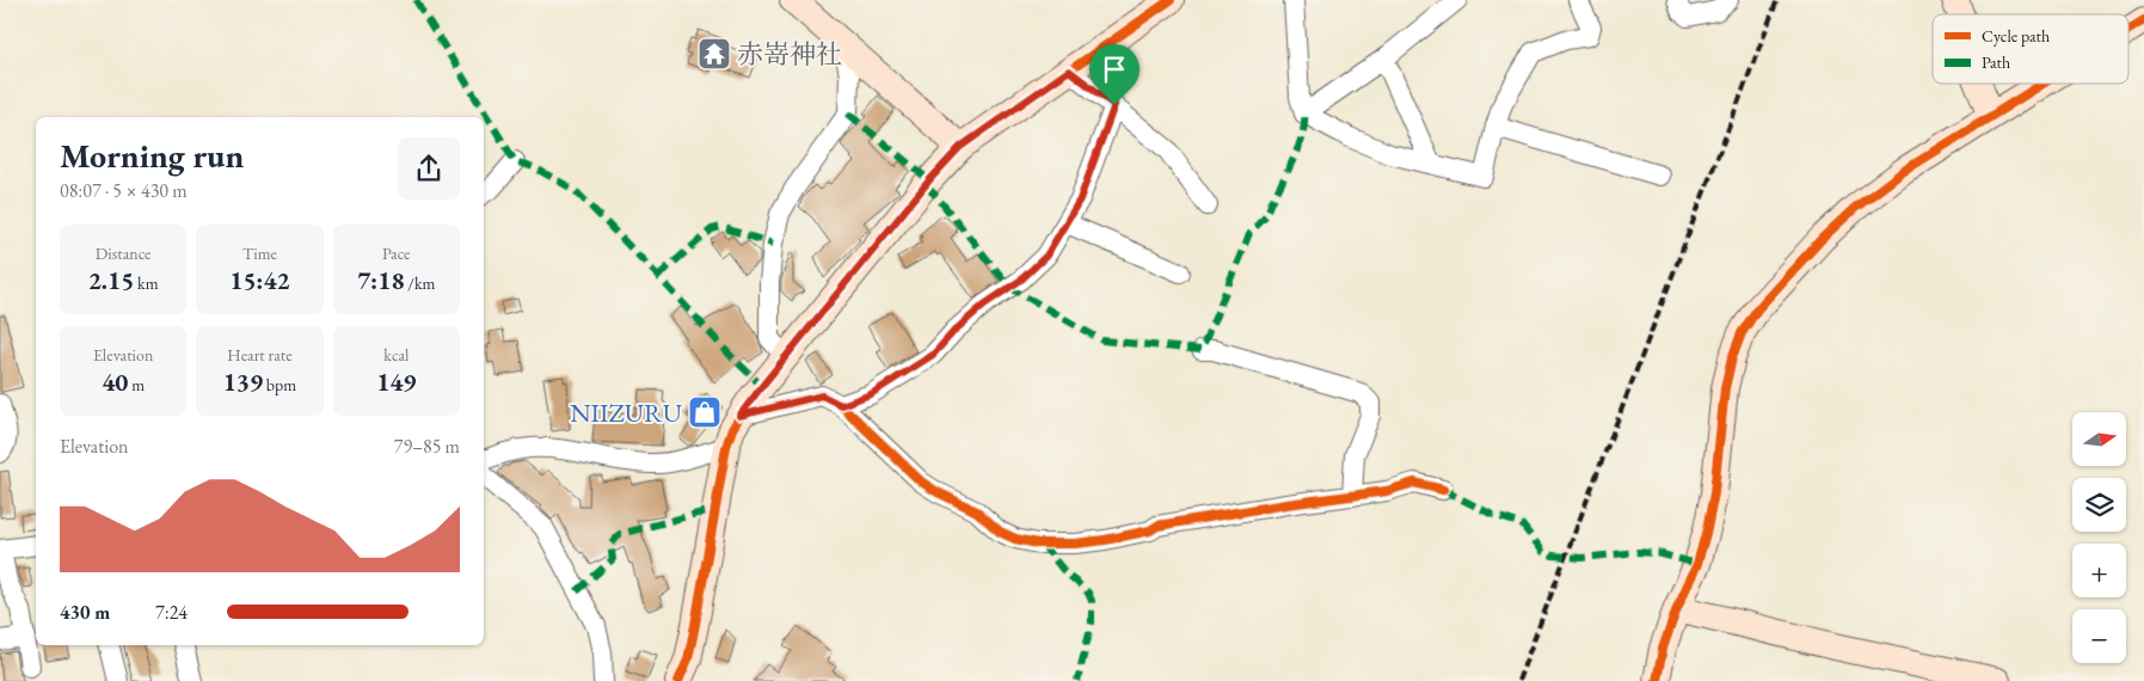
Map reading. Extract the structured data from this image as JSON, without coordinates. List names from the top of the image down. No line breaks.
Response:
{"places":{"temple":["赤嵜神社"],"shop":["NIIZURU"]},"legend":["Cycle path","Path"],"north":"right","page":{"heading":["Morning run","08:07 · 5 × 430 m"],"stats":[["Distance","2.15 km"],["Time","15:42"],["Pace","7:18 /km"],["Elevation","40 m"],["Heart rate","139 bpm"],["kcal","149"]],"map_buttons":["+","−"],"chart":["Elevation","79–85 m"],"list":[{"name":"430 m","note":"7:24"}]}}
